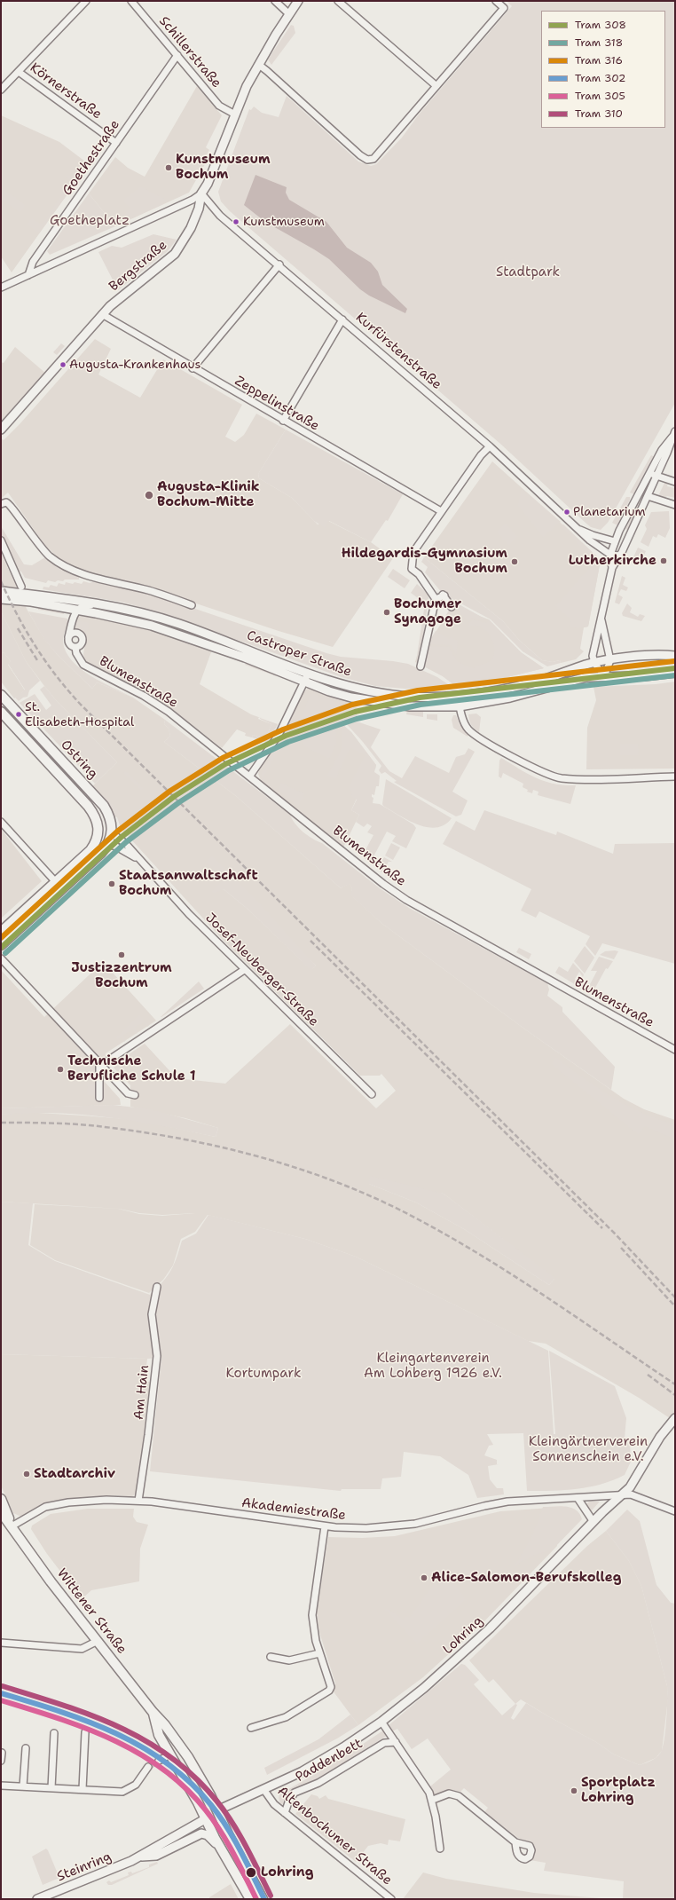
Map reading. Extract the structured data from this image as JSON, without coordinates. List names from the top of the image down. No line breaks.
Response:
{"streets":{"main road":["Ostring","Wittener Straße"],"street":["Schillerstraße","Körnerstraße","Goethestraße","Bergstraße","Kurfürstenstraße","Zeppelinstraße","Castroper Straße","Blumenstraße","Josef-Neuberger-Straße","Am Hain","Akademiestraße","Lohring","Paddenbett","Altenbochumer Straße","Steinring"]},"crossings":[["Schillerstraße","Goethestraße"],["Schillerstraße","Bergstraße"],["Körnerstraße","Goethestraße"],["Bergstraße","Kurfürstenstraße"],["Bergstraße","Zeppelinstraße"],["Ostring","Josef-Neuberger-Straße"],["Am Hain","Akademiestraße"],["Akademiestraße","Wittener Straße"],["Akademiestraße","Lohring"],["Wittener Straße","Lohring"],["Wittener Straße","Steinring"],["Lohring","Altenbochumer Straße"],["Paddenbett","Altenbochumer Straße"]],"parks":["Goetheplatz","Stadtpark","Kleingartenverein Am Lohberg 1926 e.V.","Kortumpark","Kleingärtnerverein Sonnenschein e.V."],"places":["Kunstmuseum Bochum","Kunstmuseum","Augusta-Krankenhaus","Augusta-Klinik Bochum-Mitte","Planetarium","Lutherkirche","Hildegardis-Gymnasium Bochum","Bochumer Synagoge","St. Elisabeth-Hospital","Staatsanwaltschaft Bochum","Justizzentrum Bochum","Technische Berufliche Schule 1","Stadtarchiv","Alice-Salomon-Berufskolleg","Sportplatz Lohring","Lohring"],"lines":["tram line 316","tram line 308","tram line 318","tram line 310","tram line 302","tram line 305"],"legend":["Tram 308","Tram 318","Tram 316","Tram 302","Tram 305","Tram 310"]}
